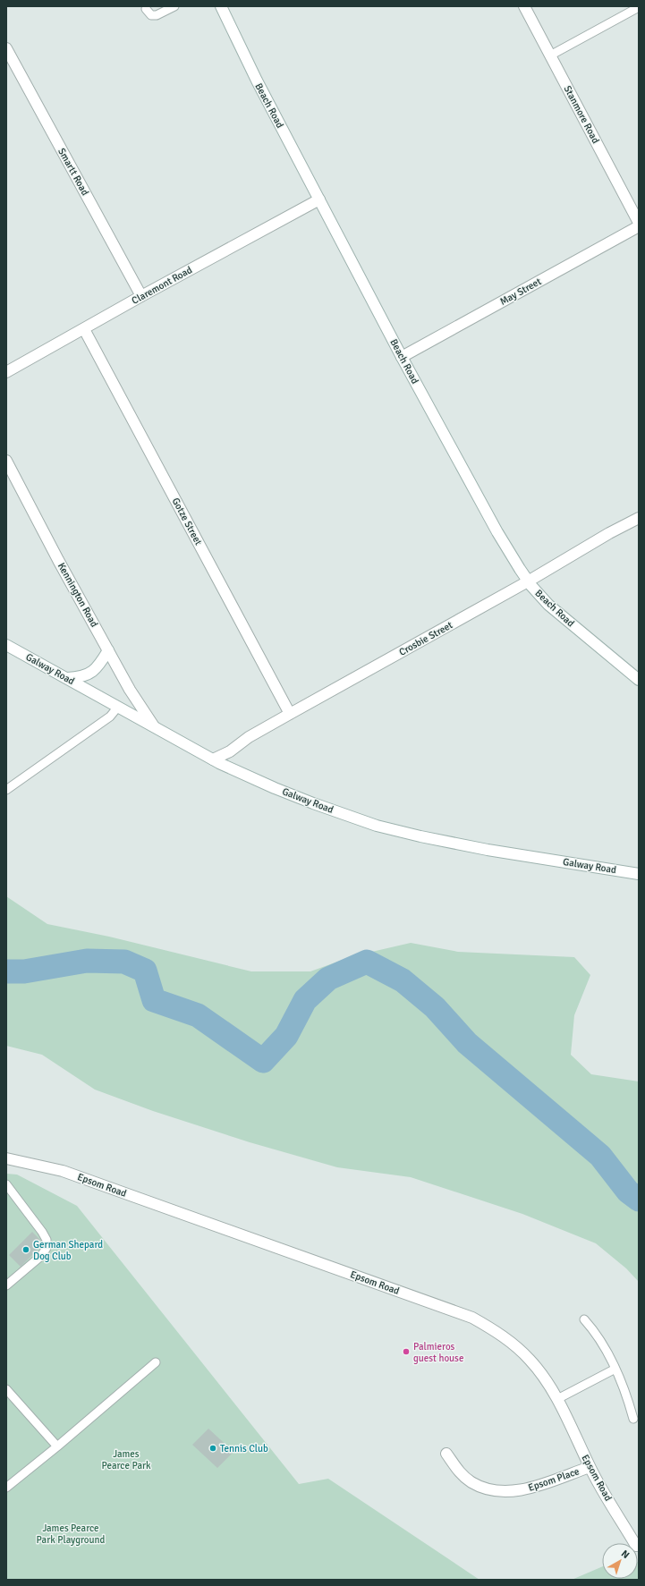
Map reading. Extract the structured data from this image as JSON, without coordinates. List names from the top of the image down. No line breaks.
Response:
{"streets":{"street":["Beach Road","Stanmore Road","Smartt Road","Claremont Road","May Street","Gotze Street","Kennington Road","Crosbie Street","Galway Road","Epsom Road","Epsom Place"]},"crossings":[["Beach Road","Claremont Road"],["Beach Road","May Street"],["Beach Road","Crosbie Street"],["Smartt Road","Claremont Road"],["Claremont Road","Gotze Street"],["Gotze Street","Crosbie Street"],["Kennington Road","Galway Road"],["Crosbie Street","Galway Road"],["Epsom Road","Epsom Place"]],"parks":["James Pearce Park","James Pearce Park Playground"],"places":["German Shepard Dog Club","Palmieros guest house","Tennis Club"],"north":"top right"}
